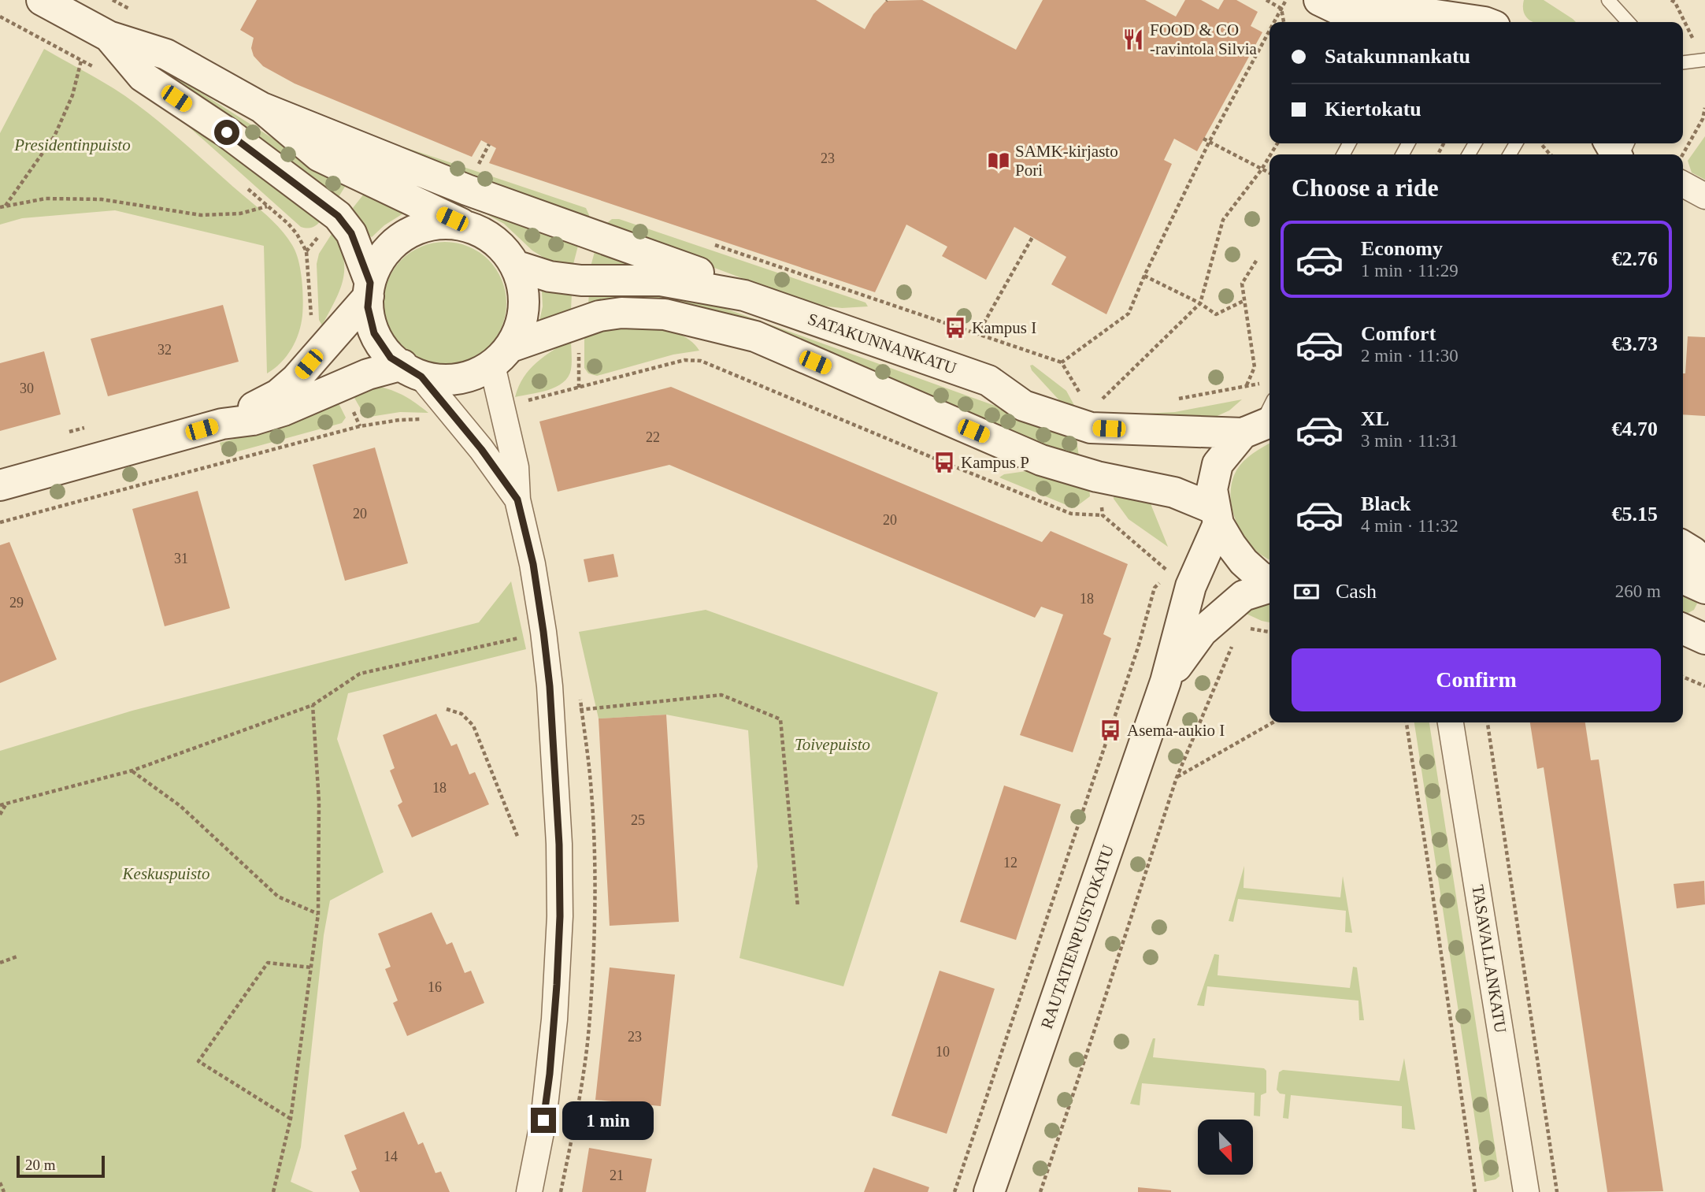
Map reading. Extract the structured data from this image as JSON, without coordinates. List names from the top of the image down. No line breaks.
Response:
{"streets":{"main road":["SATAKUNNANKATU","RAUTATIENPUISTOKATU"],"street":["TASAVALLANKATU"]},"parks":["Presidentinpuisto","Toivepuisto","Keskuspuisto"],"places":{"restaurant":["FOOD & CO -ravintola Silvia"],"library":["SAMK-kirjasto Pori"],"bus stop":["Kampus I","Kampus P","Asema-aukio I"]},"house_numbers":["23","32","30","22","20","20","31","18","29","18","25","12","16","23","10","14","21"],"scale_bar":"20 m","north":"bottom right","page":{"banner":["Satakunnankatu","Kiertokatu"],"heading":"Choose a ride","list":[{"name":"Economy","note":"1 min · 11:29","value":"€2.76"},{"name":"Comfort","note":"2 min · 11:30","value":"€3.73"},{"name":"XL","note":"3 min · 11:31","value":"€4.70"},{"name":"Black","note":"4 min · 11:32","value":"€5.15"}],"pay":["Cash","260 m"],"buttons":"Confirm","bubble":"1 min","scale":"20 m"}}
